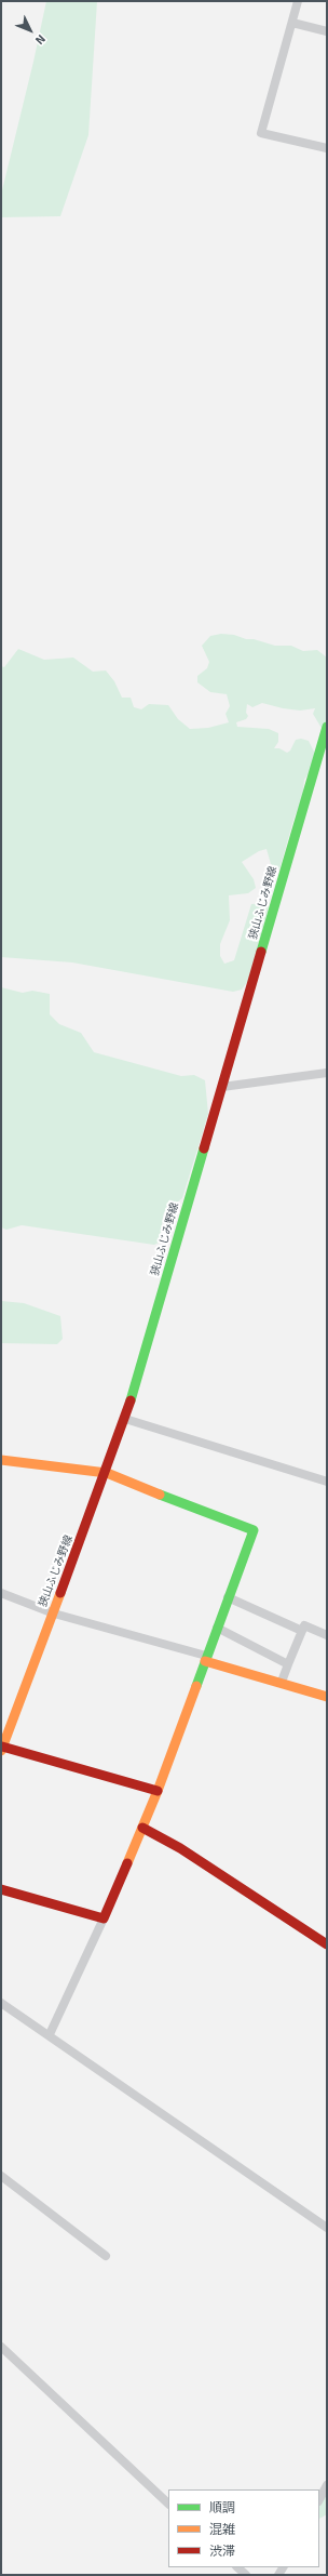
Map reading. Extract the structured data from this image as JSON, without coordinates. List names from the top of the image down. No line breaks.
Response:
{"streets":{"street":["狭山ふじみ野線"]},"legend":["順調","混雑","渋滞"],"north":"bottom right"}
